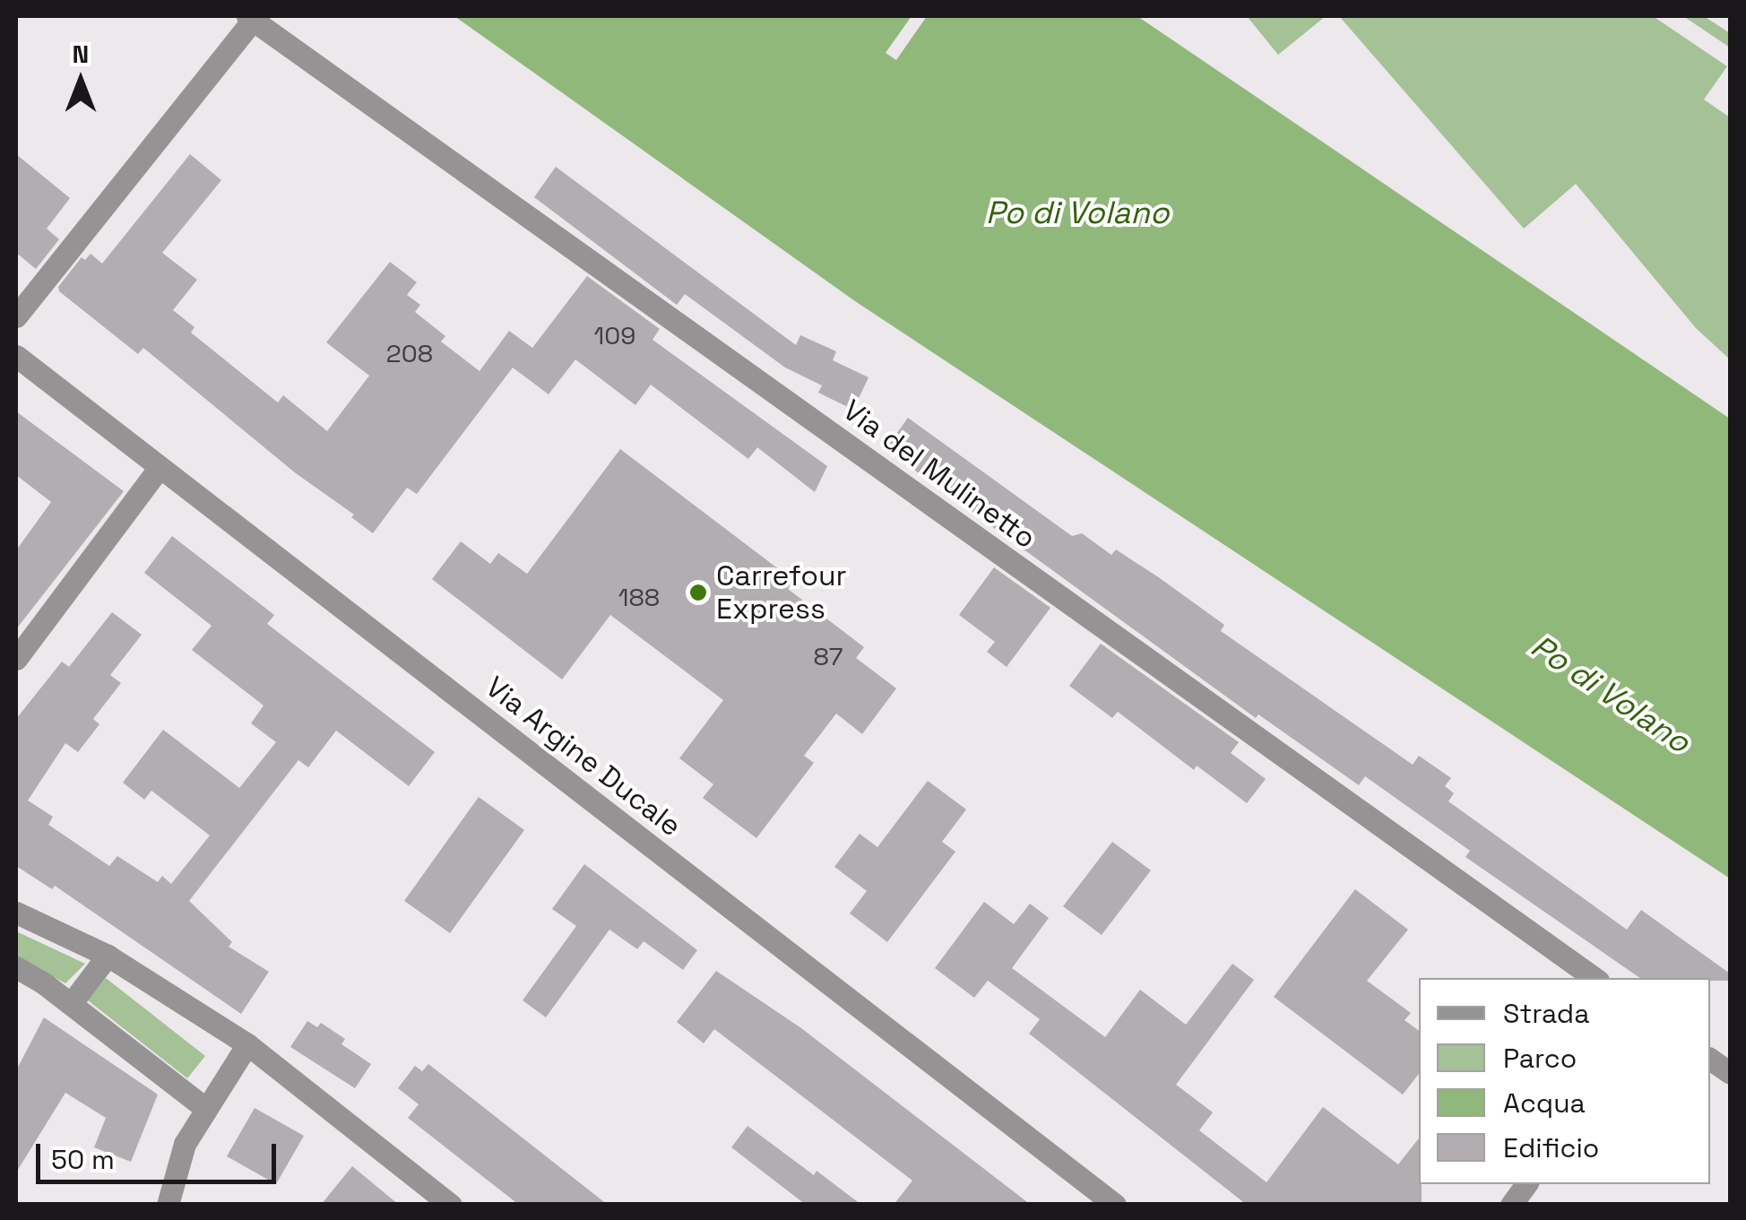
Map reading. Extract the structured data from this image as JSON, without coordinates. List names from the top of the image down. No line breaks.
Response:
{"streets":{"street":["Via del Mulinetto","Via Argine Ducale"]},"water":["Po di Volano"],"places":["Carrefour Express"],"house_numbers":["109","208","188","87"],"legend":["Strada","Parco","Acqua","Edificio"],"scale_bar":"50 m","north":"top"}
